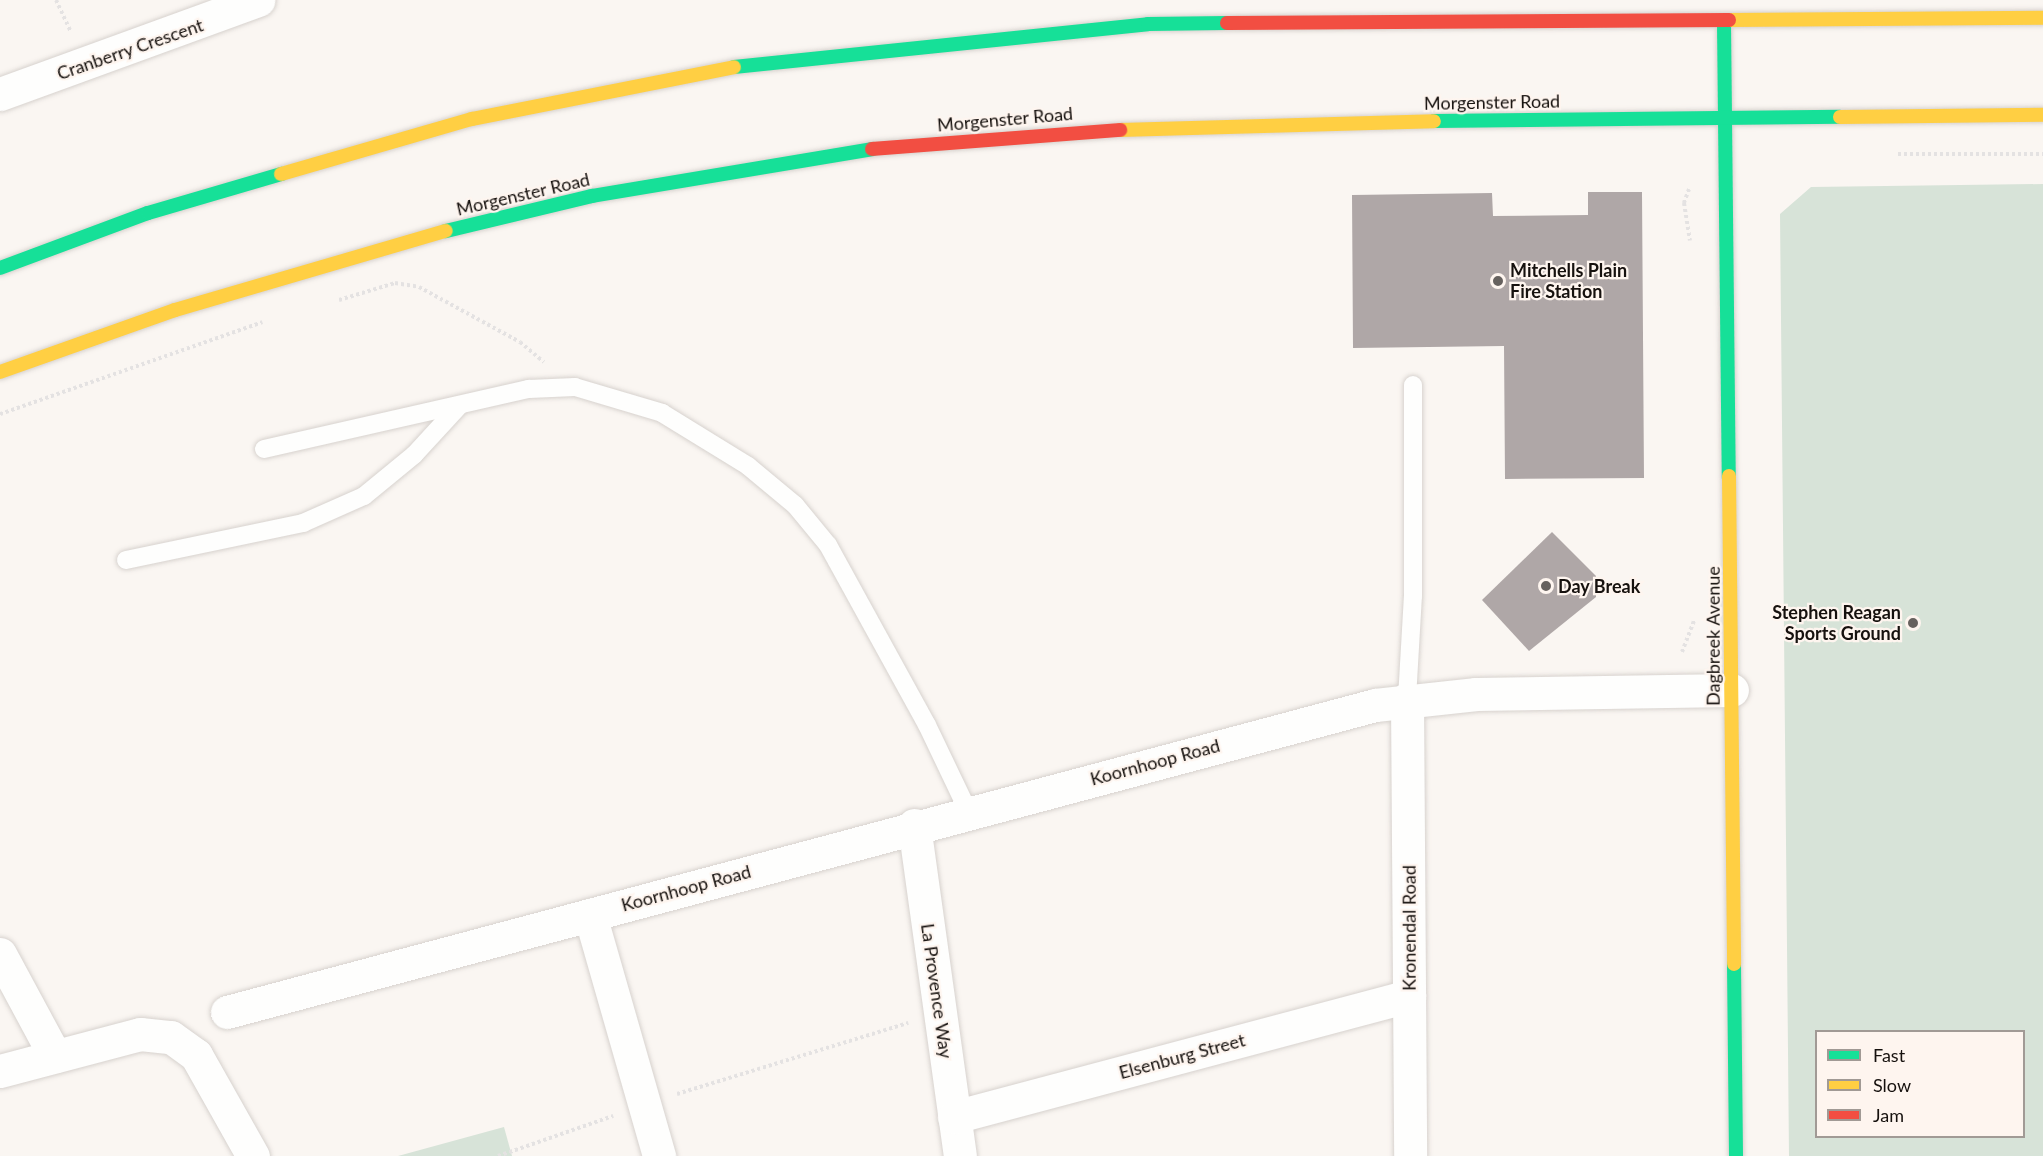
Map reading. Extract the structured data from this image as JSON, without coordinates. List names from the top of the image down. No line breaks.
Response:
{"streets":{"main road":["Morgenster Road","Dagbreek Avenue"],"street":["Cranberry Crescent","Koornhoop Road","Kronendal Road","La Provence Way","Elsenburg Street"]},"crossings":[["Morgenster Road","Dagbreek Avenue"],["Dagbreek Avenue","Koornhoop Road"],["Koornhoop Road","Kronendal Road"],["Koornhoop Road","La Provence Way"],["Kronendal Road","Elsenburg Street"],["La Provence Way","Elsenburg Street"]],"places":["Mitchells Plain Fire Station","Day Break","Stephen Reagan Sports Ground"],"legend":["Fast","Slow","Jam"]}
